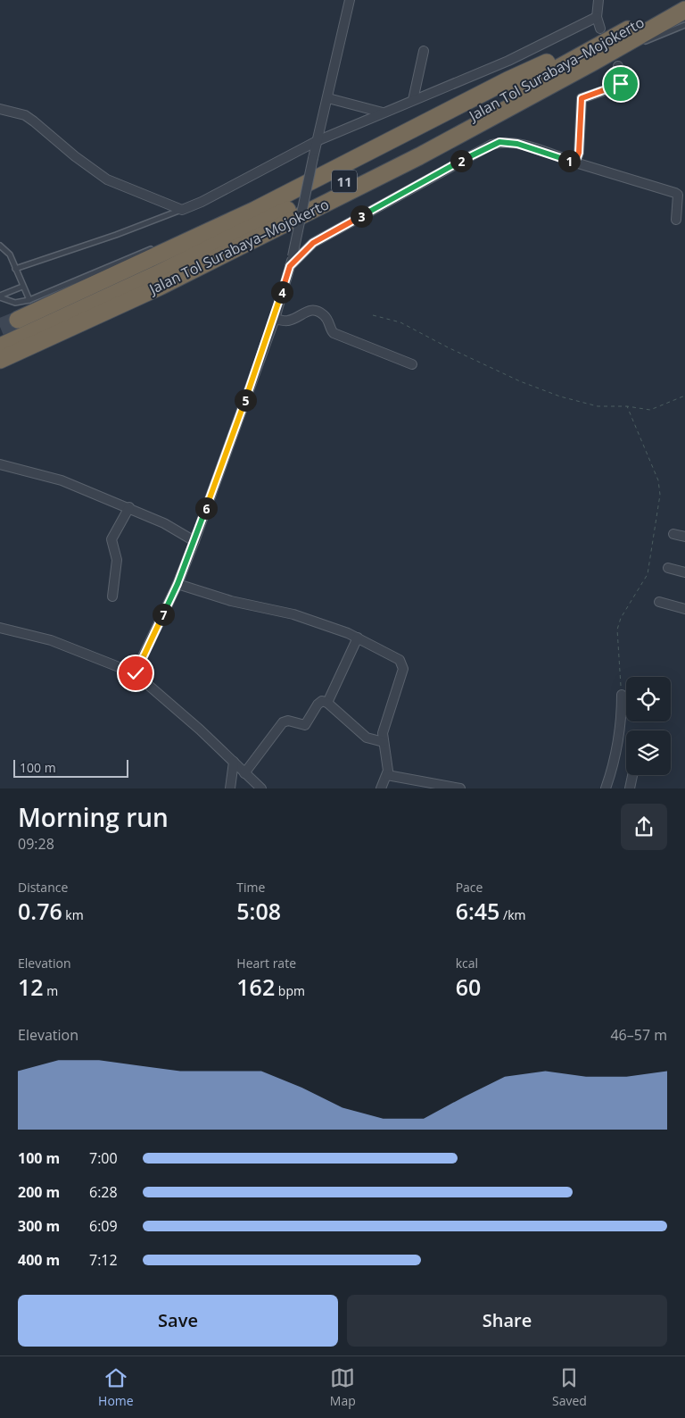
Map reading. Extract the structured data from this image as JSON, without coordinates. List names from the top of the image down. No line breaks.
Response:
{"streets":{"highway":["Jalan Tol Surabaya–Mojokerto","11"]},"scale_bar":"100 m","page":{"pins":["1","2","3","4","5","6","7"],"scale":"100 m","heading":["Morning run","09:28"],"stats":[["Distance","0.76 km"],["Time","5:08"],["Pace","6:45 /km"],["Elevation","12 m"],["Heart rate","162 bpm"],["kcal","60"]],"chart":["Elevation","46–57 m"],"list":[{"name":"100 m","note":"7:00"},{"name":"200 m","note":"6:28"},{"name":"300 m","note":"6:09"},{"name":"400 m","note":"7:12"}],"buttons":["Save","Share"],"tabs":["Home","Map","Saved"]}}
